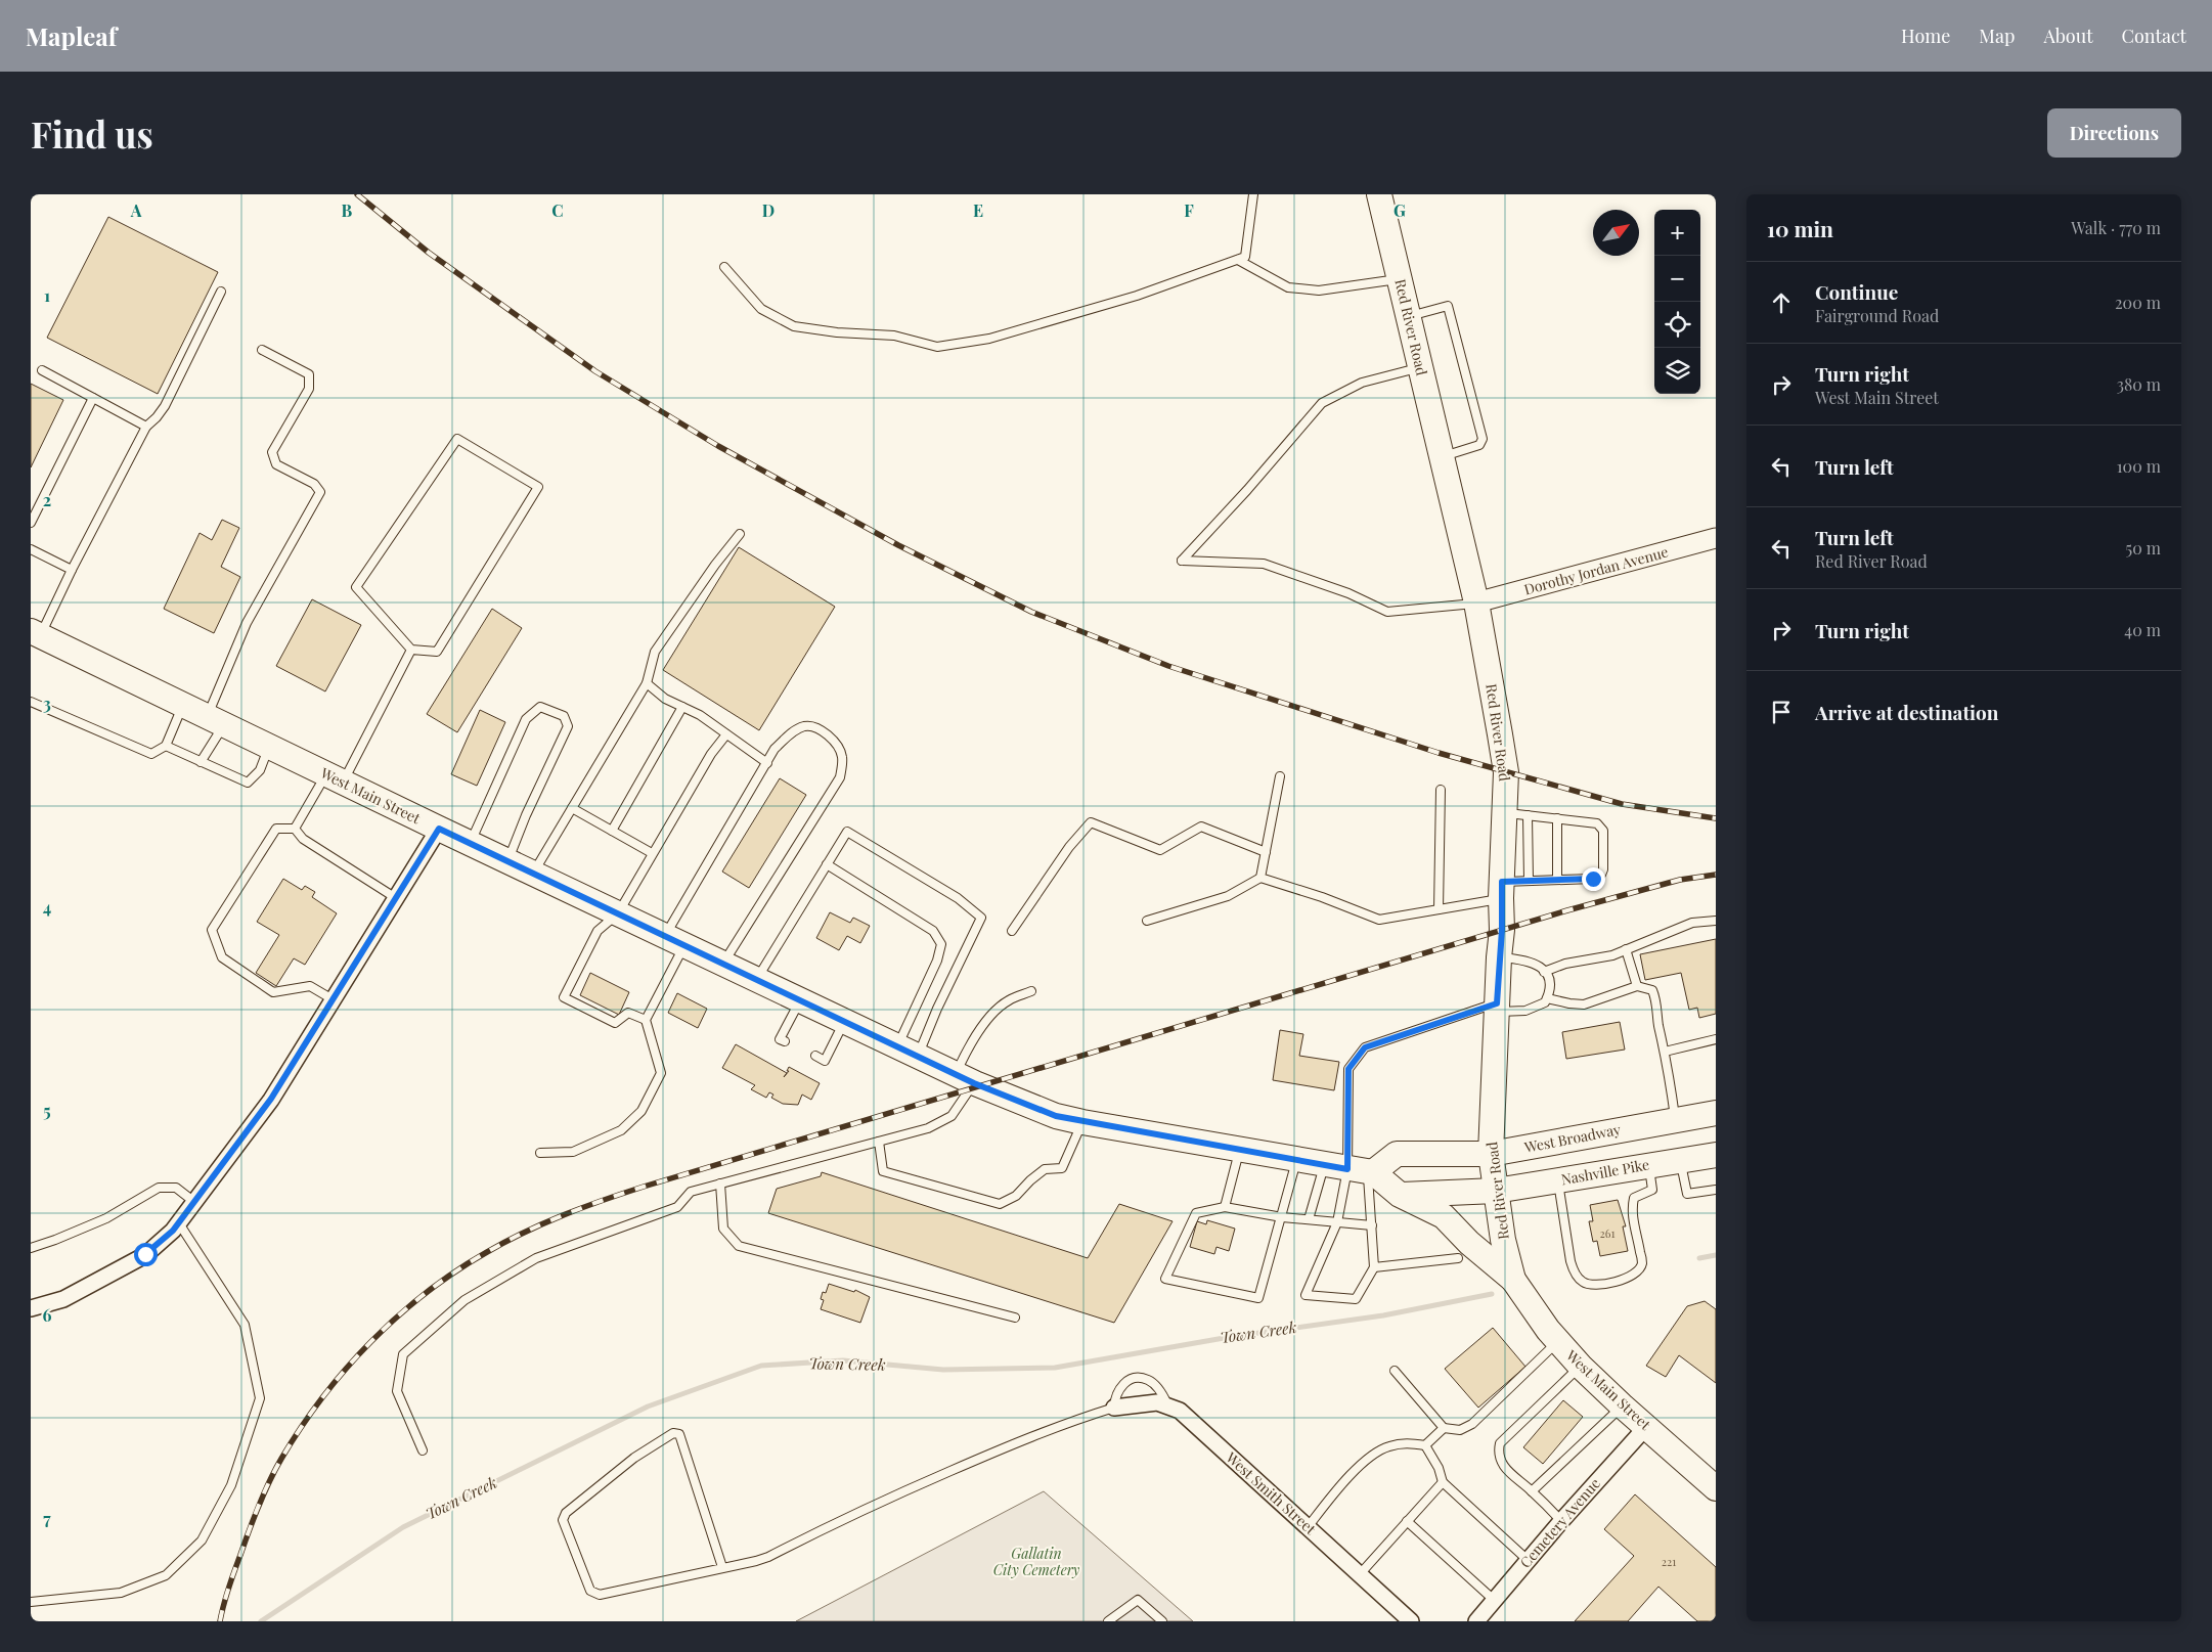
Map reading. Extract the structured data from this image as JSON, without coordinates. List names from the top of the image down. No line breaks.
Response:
{"streets":{"main road":["Red River Road","West Main Street","West Broadway","Nashville Pike"],"street":["Dorothy Jordan Avenue","West Smith Street","Cemetery Avenue"]},"crossings":[["Red River Road","Dorothy Jordan Avenue"],["Red River Road","West Main Street"],["Red River Road","West Broadway"],["Red River Road","Nashville Pike"],["West Main Street","West Broadway"],["West Main Street","Cemetery Avenue"]],"water":["Town Creek"],"parks":["Gallatin City Cemetery"],"house_numbers":["261","221"],"north":"top right","page":{"header":"Mapleaf","nav":["Home","Map","About","Contact"],"buttons":"Directions","title":"Find us","heading":["10 min","Walk · 770 m"],"map_buttons":["+","−"],"list":[["Continue","Fairground Road","200 m"],["Turn right","West Main Street","380 m"],["Turn left","100 m"],["Turn left","Red River Road","50 m"],["Turn right","40 m"],"Arrive at destination"]},"grid":{"columns":["A","B","C","D","E","F","G"],"rows":["1","2","3","4","5","6","7"]}}
